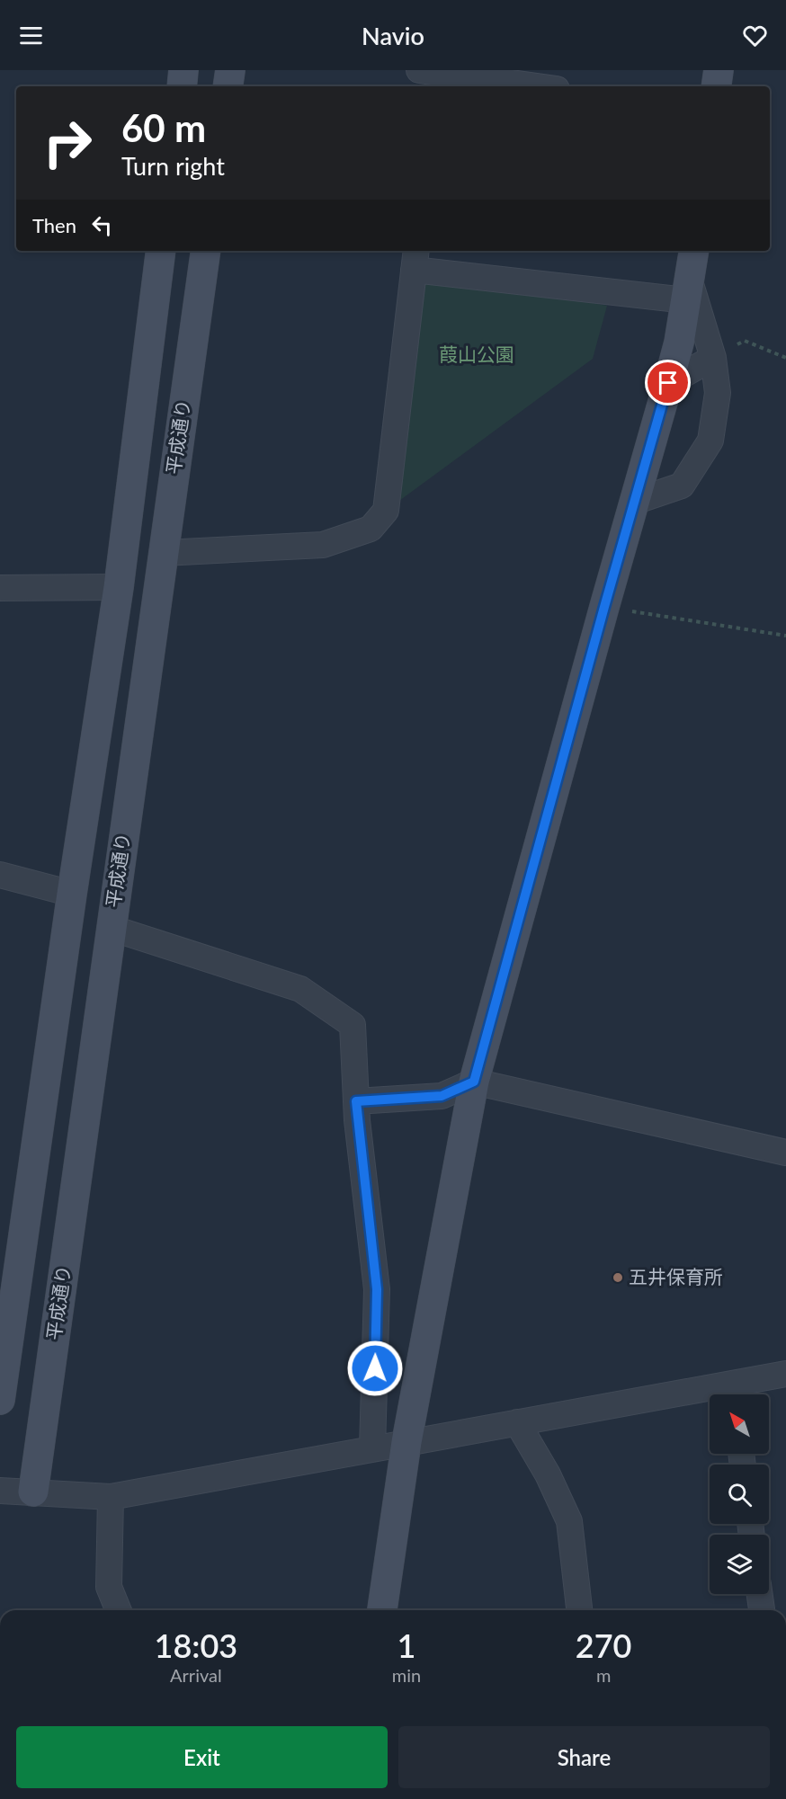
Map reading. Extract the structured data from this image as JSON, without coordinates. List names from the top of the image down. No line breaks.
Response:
{"streets":{"street":["平成通り"]},"parks":["葭山公園"],"places":["五井保育所"],"north":"top left","page":{"header":"Navio","turn":["60 m","Turn right"],"then":"Then","eta":["18:03","Arrival","1","min","270","m"],"buttons":["Exit","Share"]}}
